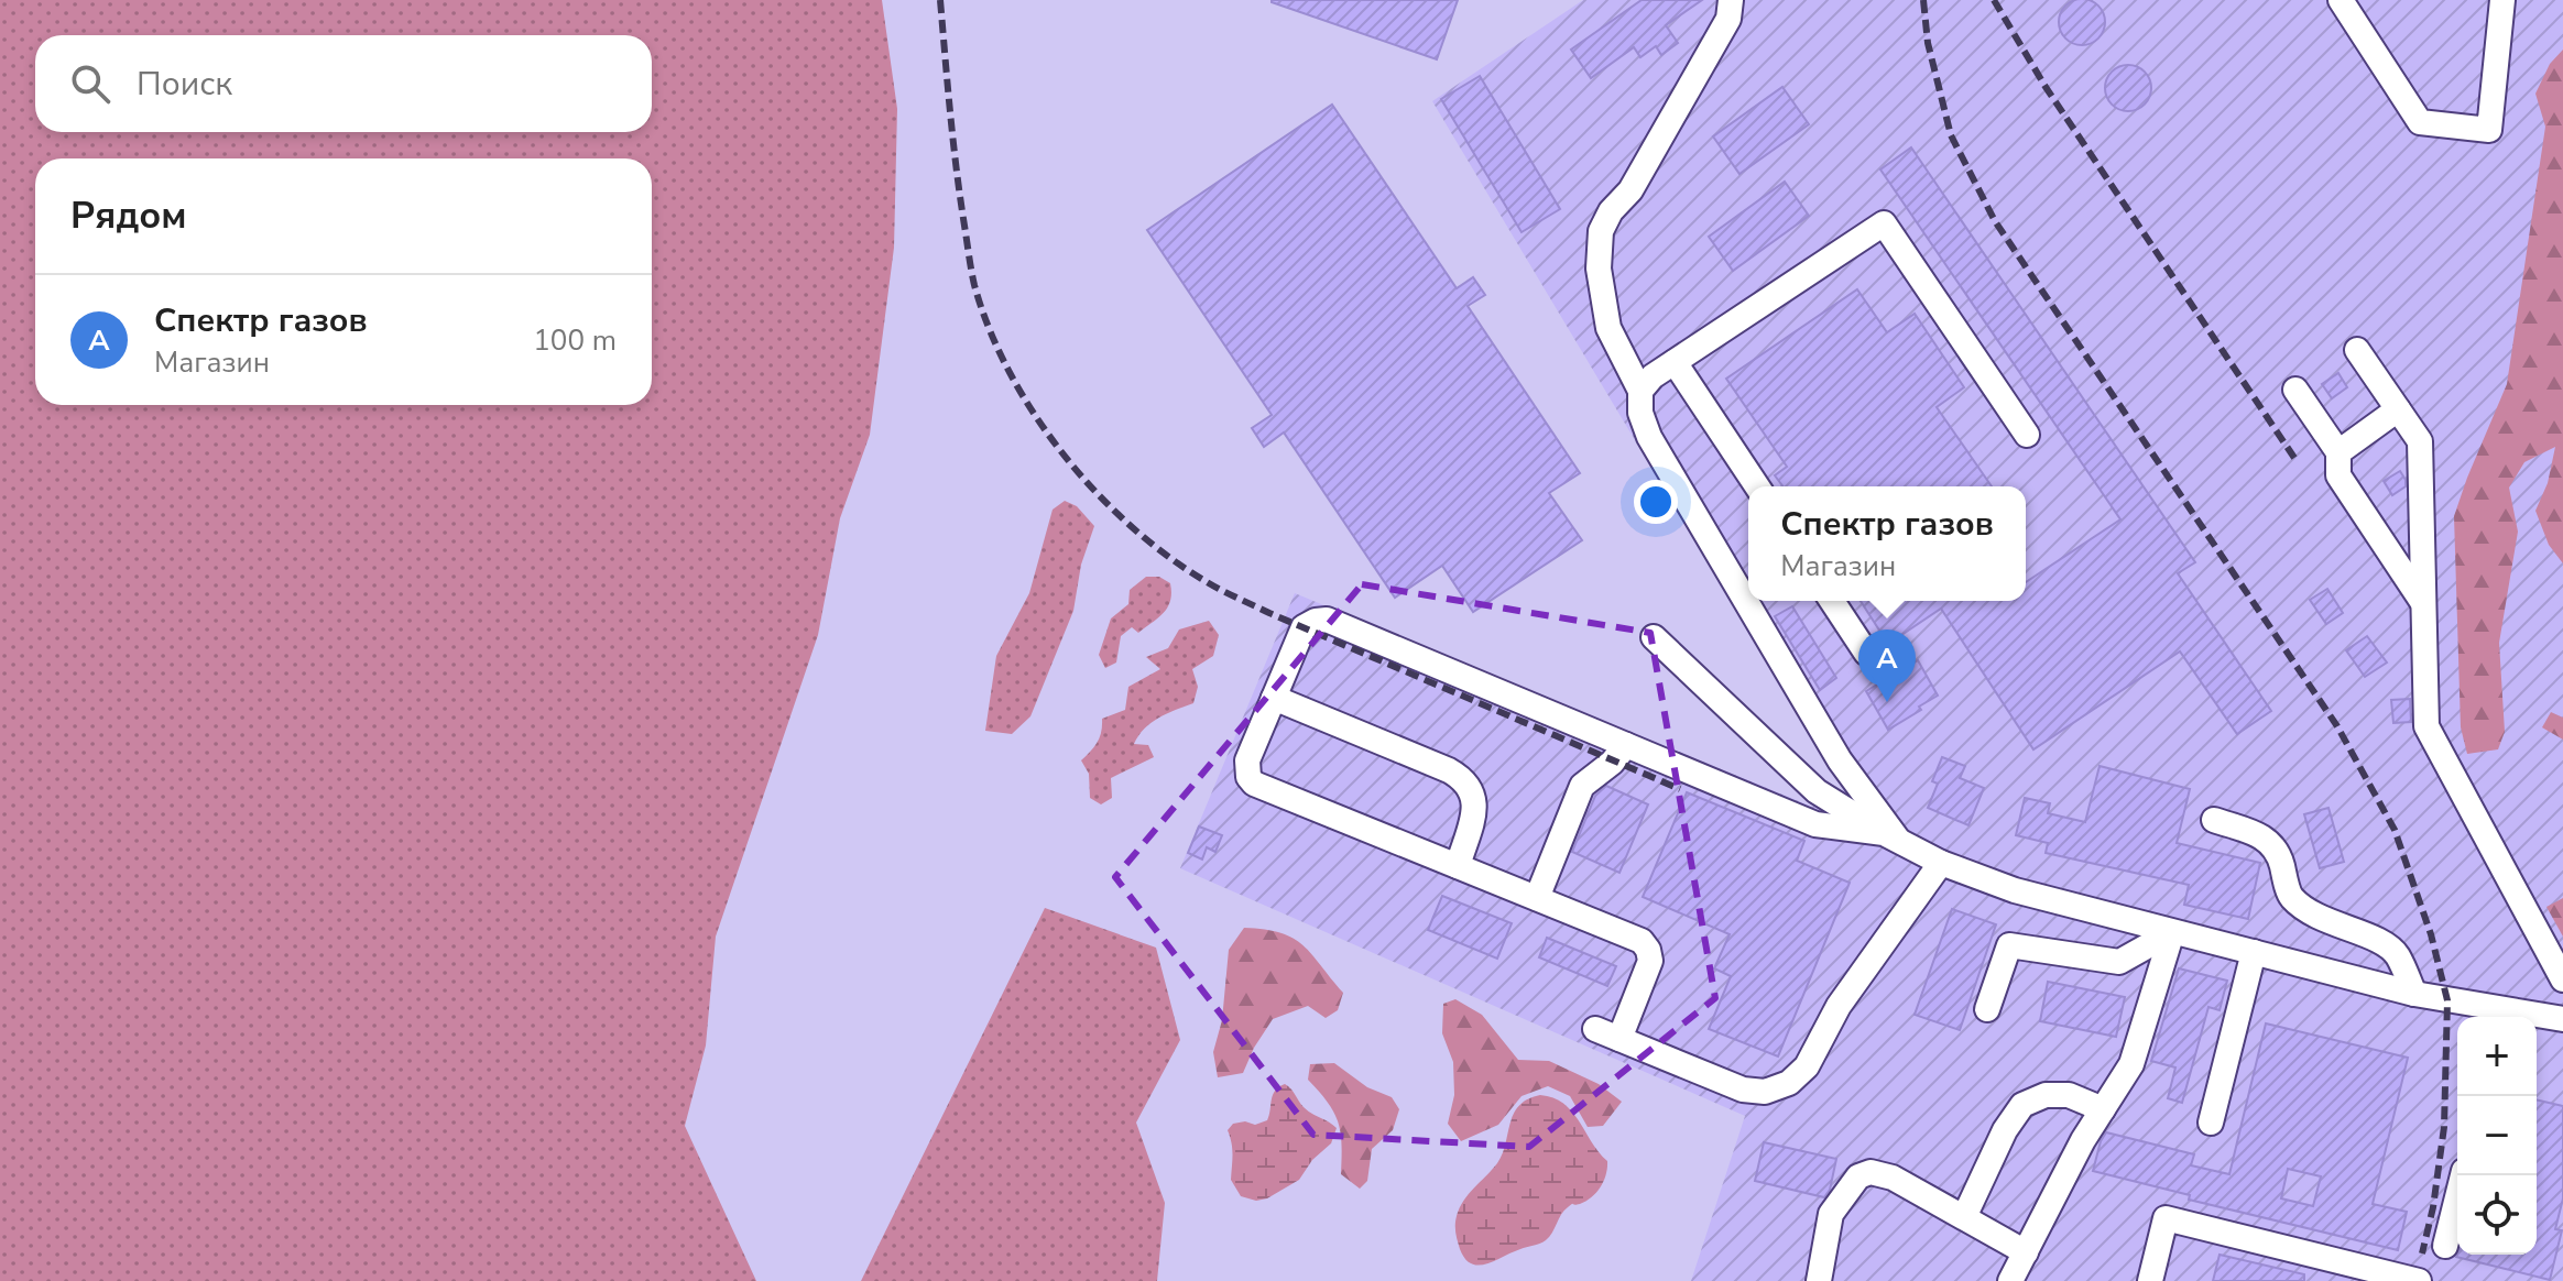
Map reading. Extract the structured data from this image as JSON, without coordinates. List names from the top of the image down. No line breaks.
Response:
{"page":{"search":"Поиск","heading":"Рядом","list":[{"mark":"A","name":"Спектр газов","note":"Магазин","value":"100 m"}],"popup":["Спектр газов","Магазин"],"pins":"A","map_buttons":["+","−"]}}
